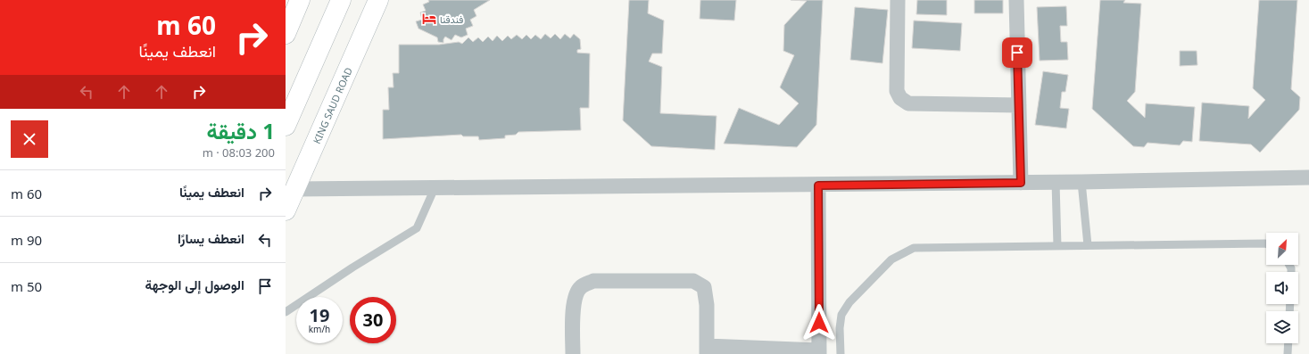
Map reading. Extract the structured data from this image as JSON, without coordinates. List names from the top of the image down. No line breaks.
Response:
{"streets":{"main road":["KING SAUD ROAD"]},"places":{"hotel":["فندقنا"]},"north":"top right","page":{"turn":["60 m","انعطف يمينًا"],"heading":["1 دقيقة","200 m · 08:03"],"list":[{"name":"انعطف يمينًا","value":"60 m"},{"name":"انعطف يسارًا","value":"90 m"},{"name":"الوصول إلى الوجهة","value":"50 m"}],"speed":"19 km/h","limit":"30"}}
